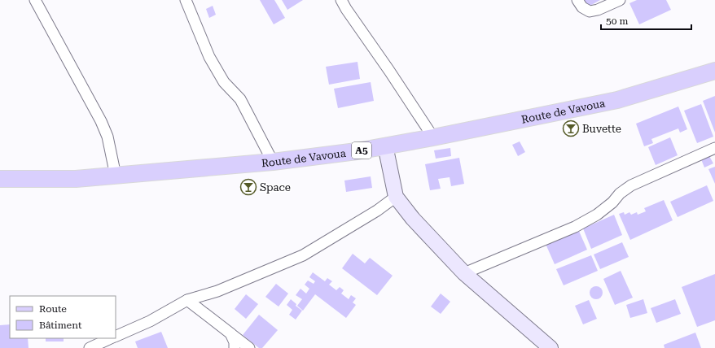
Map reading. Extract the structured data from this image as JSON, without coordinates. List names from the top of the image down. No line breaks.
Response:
{"streets":{"main road":["Route de Vavoua","A5"]},"places":{"bar":["Buvette","Space"]},"legend":["Route","Bâtiment"],"scale_bar":"50 m"}
